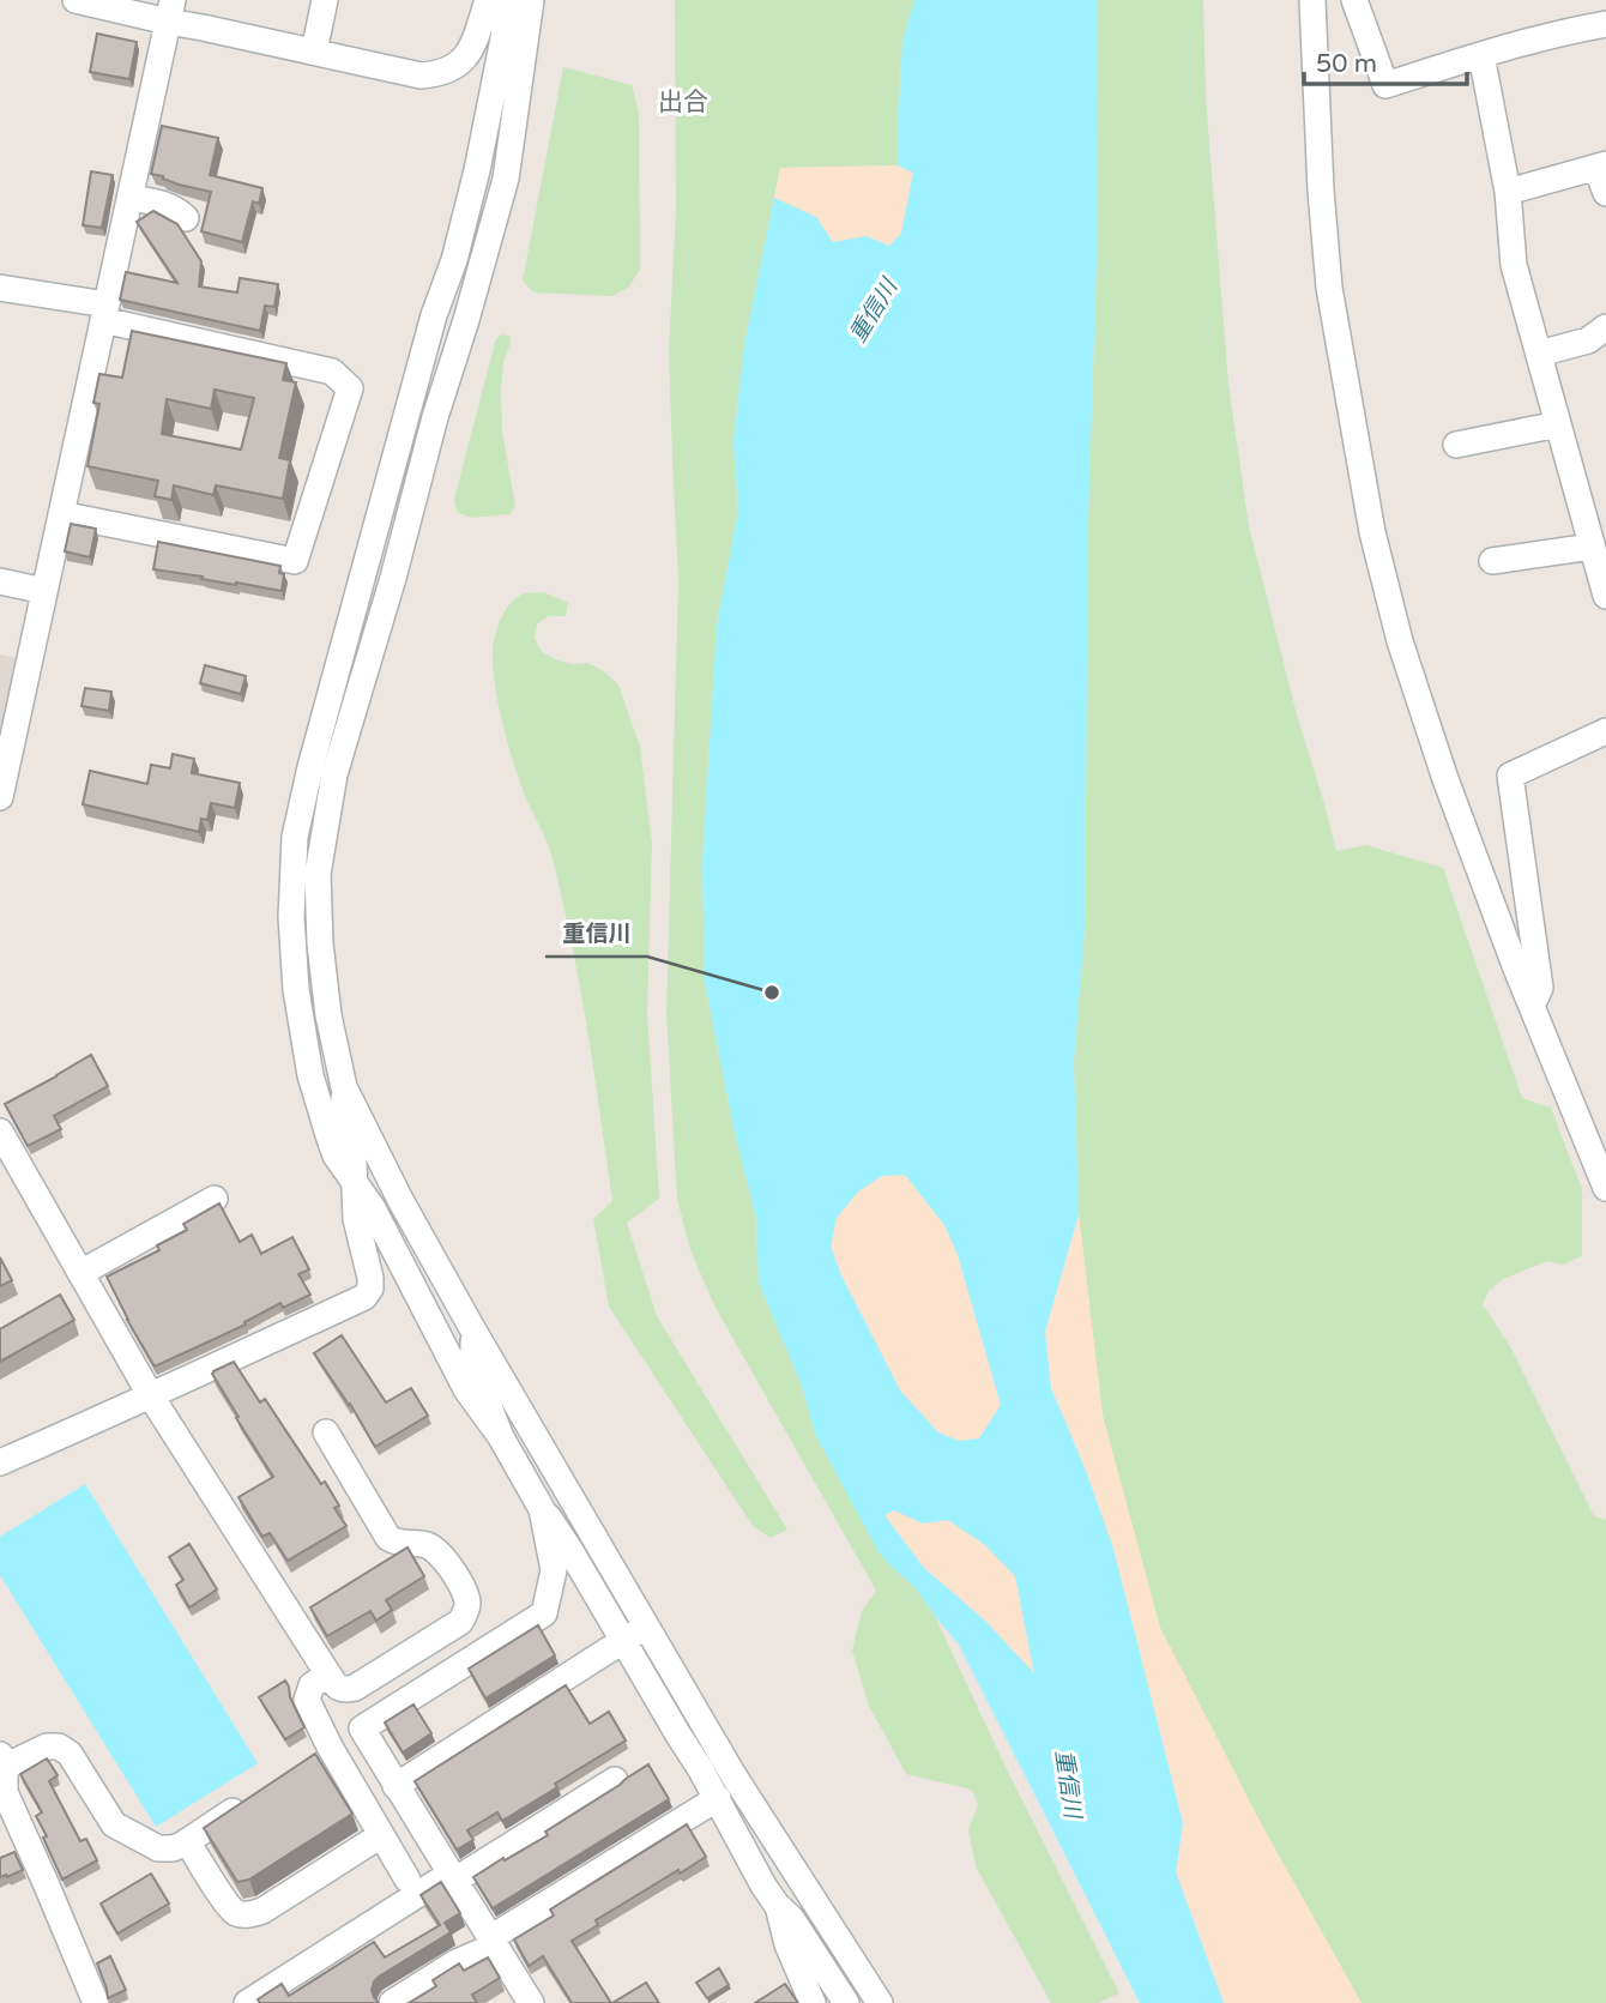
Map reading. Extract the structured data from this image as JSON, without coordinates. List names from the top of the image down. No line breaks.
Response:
{"districts":["出合"],"water":["重信川"],"places":["重信川"],"scale_bar":"50 m"}
